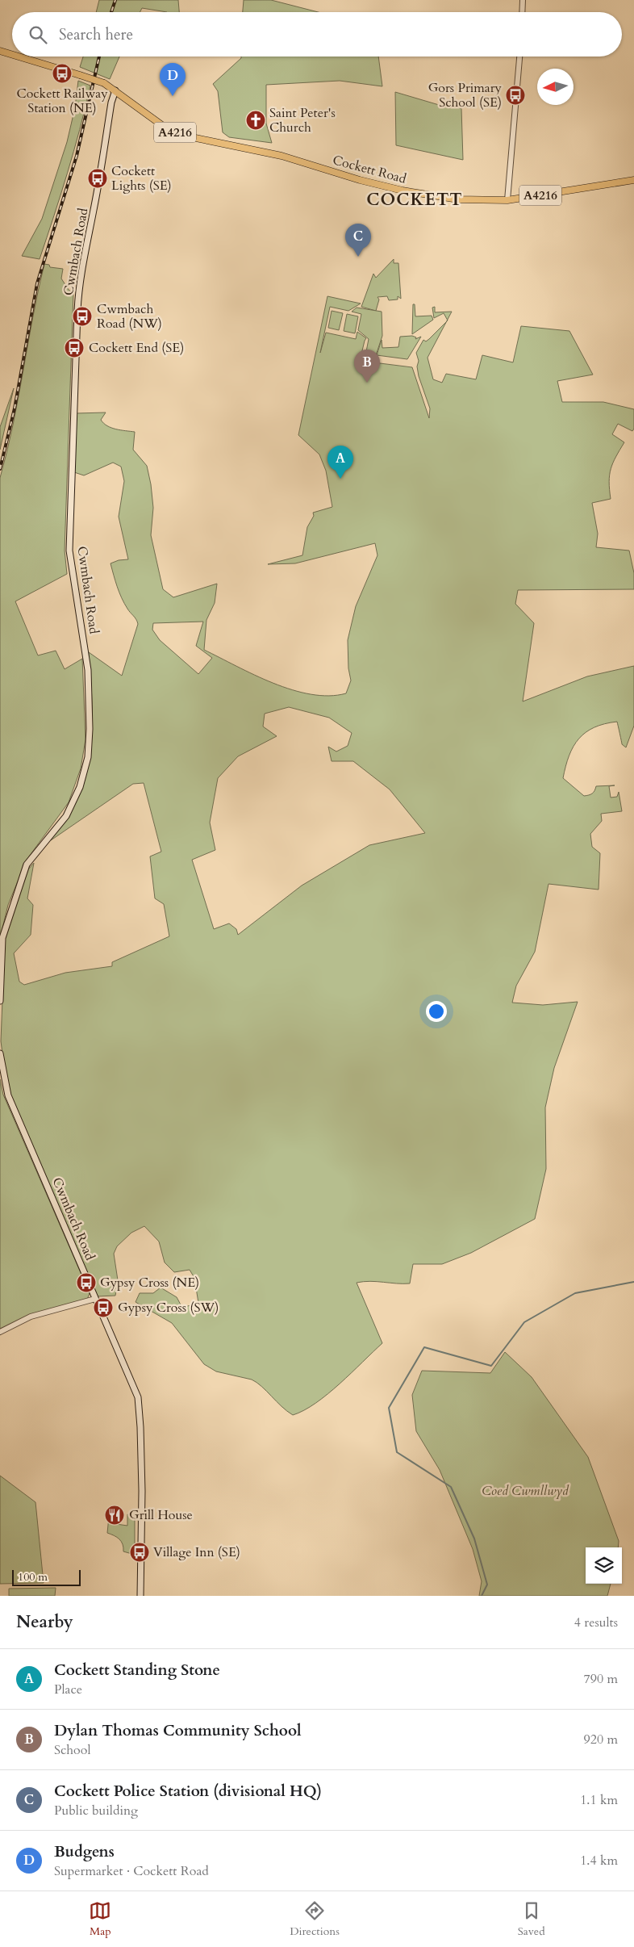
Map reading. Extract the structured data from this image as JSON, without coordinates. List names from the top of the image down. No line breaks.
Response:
{"streets":{"main road":["A4216","Cockett Road","Cwmbach Road"]},"crossings":[["A4216","Cockett Road"],["A4216","Cwmbach Road"],["Cockett Road","Cwmbach Road"]],"districts":["COCKETT"],"parks":["Coed Cwmllwyd"],"places":{"bus stop":["Cockett Railway Station (NE)","Gors Primary School (SE)","Cockett Lights (SE)","Cwmbach Road (NW)","Cockett End (SE)","Gypsy Cross (NE)","Gypsy Cross (SW)","Village Inn (SE)"],"church":["Saint Peter's Church"],"restaurant":["Grill House"]},"scale_bar":"100 m","north":"left","page":{"search":"Search here","pins":["D","C","B","A"],"scale":"100 m","heading":["Nearby","4 results"],"list":[{"mark":"A","name":"Cockett Standing Stone","note":"Place","value":"790 m"},{"mark":"B","name":"Dylan Thomas Community School","note":"School","value":"920 m"},{"mark":"C","name":"Cockett Police Station (divisional HQ)","note":"Public building","value":"1.1 km"},{"mark":"D","name":"Budgens","note":"Supermarket · Cockett Road","value":"1.4 km"}],"nav":["Map","Directions","Saved"]}}
